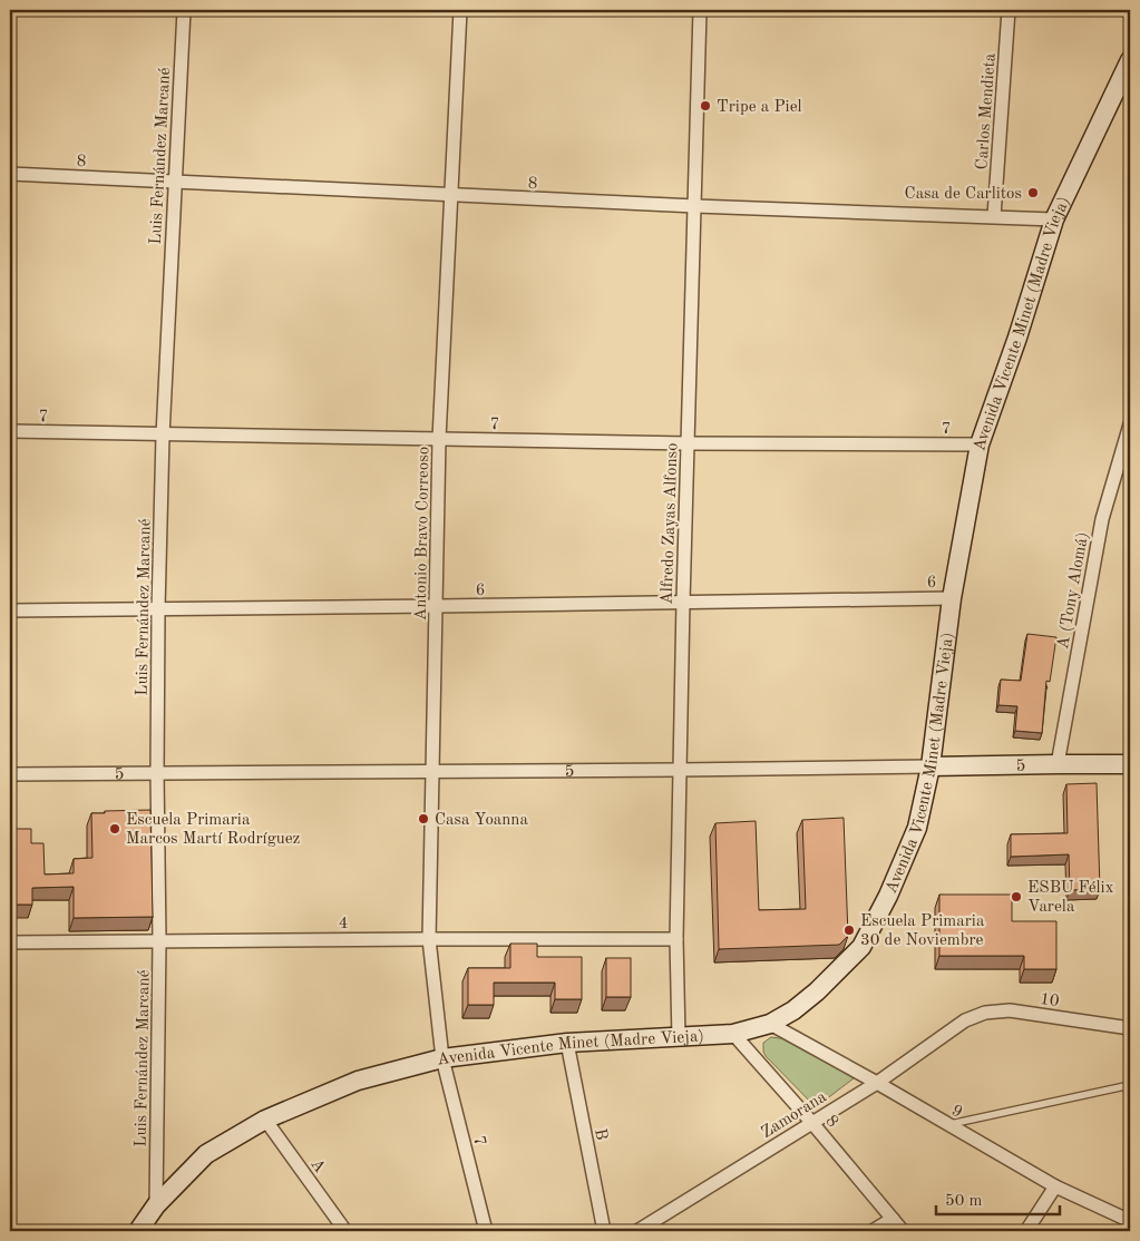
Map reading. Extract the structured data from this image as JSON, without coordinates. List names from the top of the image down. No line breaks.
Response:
{"streets":{"main road":["Avenida Vicente Minet (Madre Vieja)","5"],"street":["Carlos Mendieta","Luis Fernández Marcané","8","7","Alfredo Zayas Alfonso","Antonio Bravo Correoso","6","A (Tony Alomá)","4","10","9","Zamorana","B","A"]},"crossings":[["Carlos Mendieta","8"],["Luis Fernández Marcané","8"],["Luis Fernández Marcané","Avenida Vicente Minet (Madre Vieja)"],["Luis Fernández Marcané","7"],["Luis Fernández Marcané","6"],["Luis Fernández Marcané","5"],["Luis Fernández Marcané","4"],["8","Avenida Vicente Minet (Madre Vieja)"],["8","Alfredo Zayas Alfonso"],["8","Antonio Bravo Correoso"],["8","Zamorana"],["Avenida Vicente Minet (Madre Vieja)","7"],["Avenida Vicente Minet (Madre Vieja)","Alfredo Zayas Alfonso"],["Avenida Vicente Minet (Madre Vieja)","Antonio Bravo Correoso"],["Avenida Vicente Minet (Madre Vieja)","6"],["Avenida Vicente Minet (Madre Vieja)","5"],["Avenida Vicente Minet (Madre Vieja)","9"],["Avenida Vicente Minet (Madre Vieja)","B"],["Avenida Vicente Minet (Madre Vieja)","A"],["7","Alfredo Zayas Alfonso"],["7","Antonio Bravo Correoso"],["Alfredo Zayas Alfonso","6"],["Alfredo Zayas Alfonso","5"],["Alfredo Zayas Alfonso","4"],["Antonio Bravo Correoso","6"],["Antonio Bravo Correoso","5"],["Antonio Bravo Correoso","4"],["A (Tony Alomá)","5"],["10","Zamorana"],["9","Zamorana"]],"places":["Tripe a Piel","Casa de Carlitos","Casa Yoanna","Escuela Primaria Marcos Martí Rodríguez","ESBU Félix Varela","Escuela Primaria 30 de Noviembre"],"scale_bar":"50 m"}
